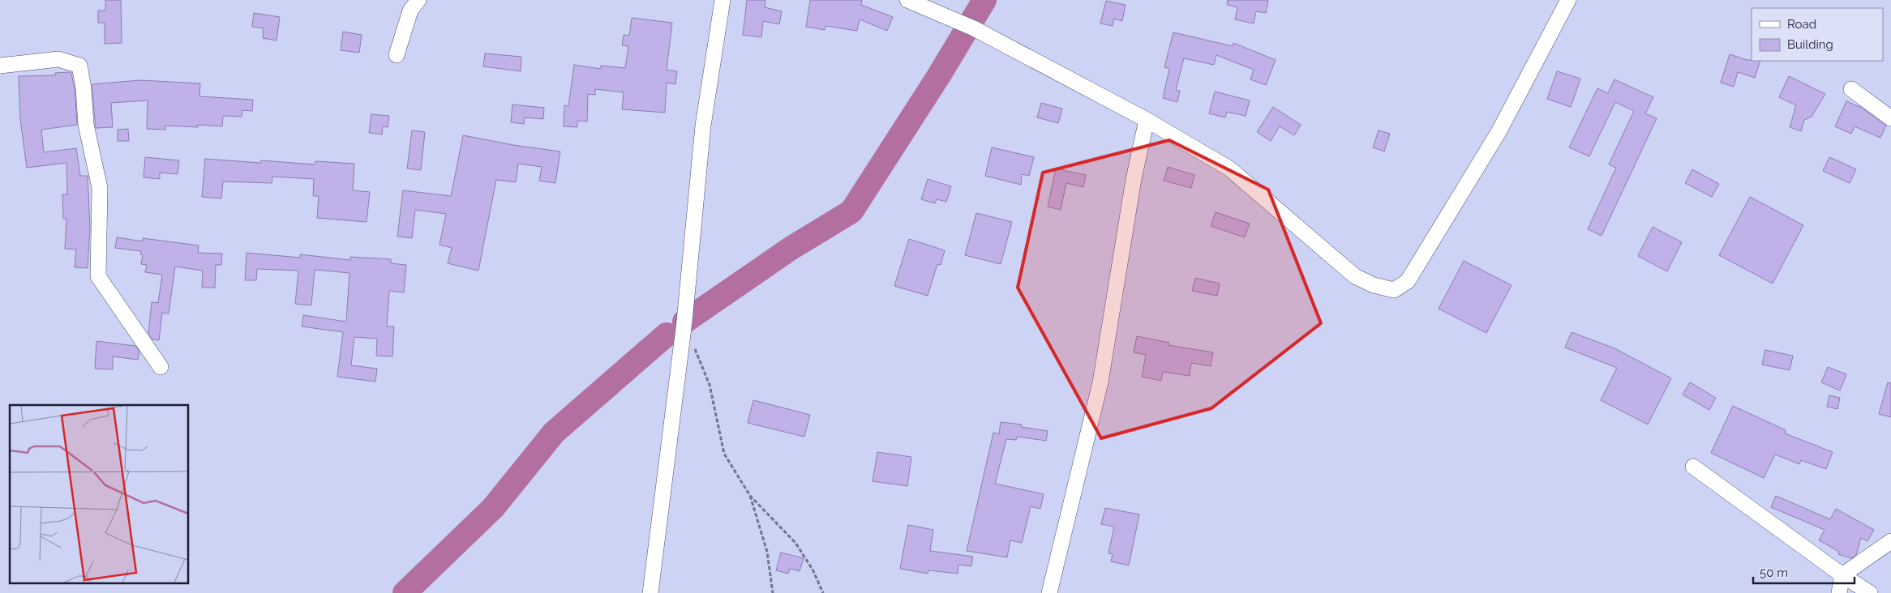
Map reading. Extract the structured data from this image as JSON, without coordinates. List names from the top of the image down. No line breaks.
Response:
{"legend":["Road","Building"],"scale_bar":"50 m"}
